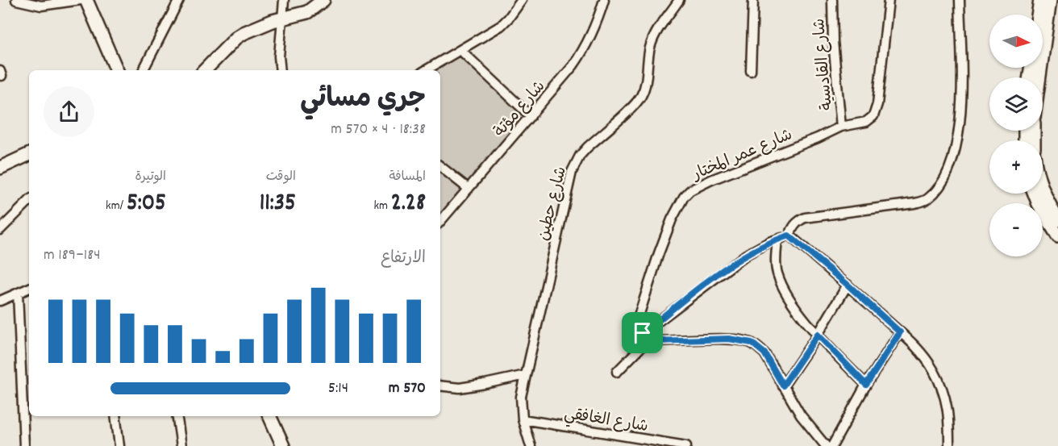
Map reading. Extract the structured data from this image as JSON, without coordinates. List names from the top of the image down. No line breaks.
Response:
{"streets":{"street":["شارع القادسية","شارع مؤتة","شارع عمر المختار","شارع حطين","شارع الغافقي"]},"crossings":[["شارع القادسية","شارع عمر المختار"],["شارع حطين","شارع الغافقي"]],"north":"right","page":{"map_buttons":["+","−"],"heading":["جري مسائي","18:38 · 4 × 570 m"],"stats":[["المسافة","2.28 km"],["الوقت","11:35"],["الوتيرة","5:05 /km"]],"chart":["الارتفاع","184–189 m"],"list":[{"name":"570 m","note":"5:14"}]}}
